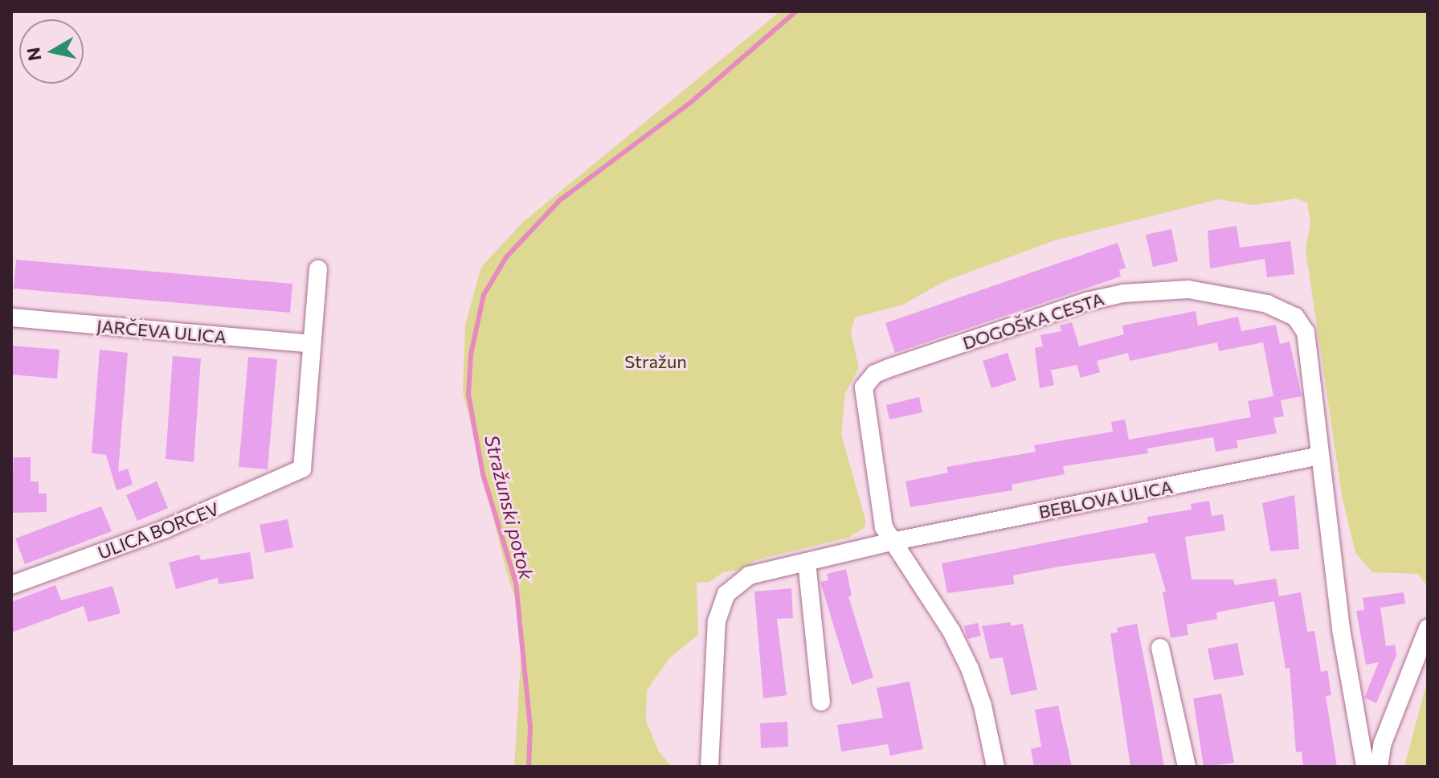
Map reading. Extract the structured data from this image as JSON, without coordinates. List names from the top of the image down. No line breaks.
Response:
{"streets":{"street":["DOGOŠKA CESTA","JARČEVA ULICA","BEBLOVA ULICA","ULICA BORCEV"]},"crossings":[["DOGOŠKA CESTA","BEBLOVA ULICA"],["JARČEVA ULICA","ULICA BORCEV"]],"water":["Stražunski potok"],"parks":["Stražun"],"north":"left"}
